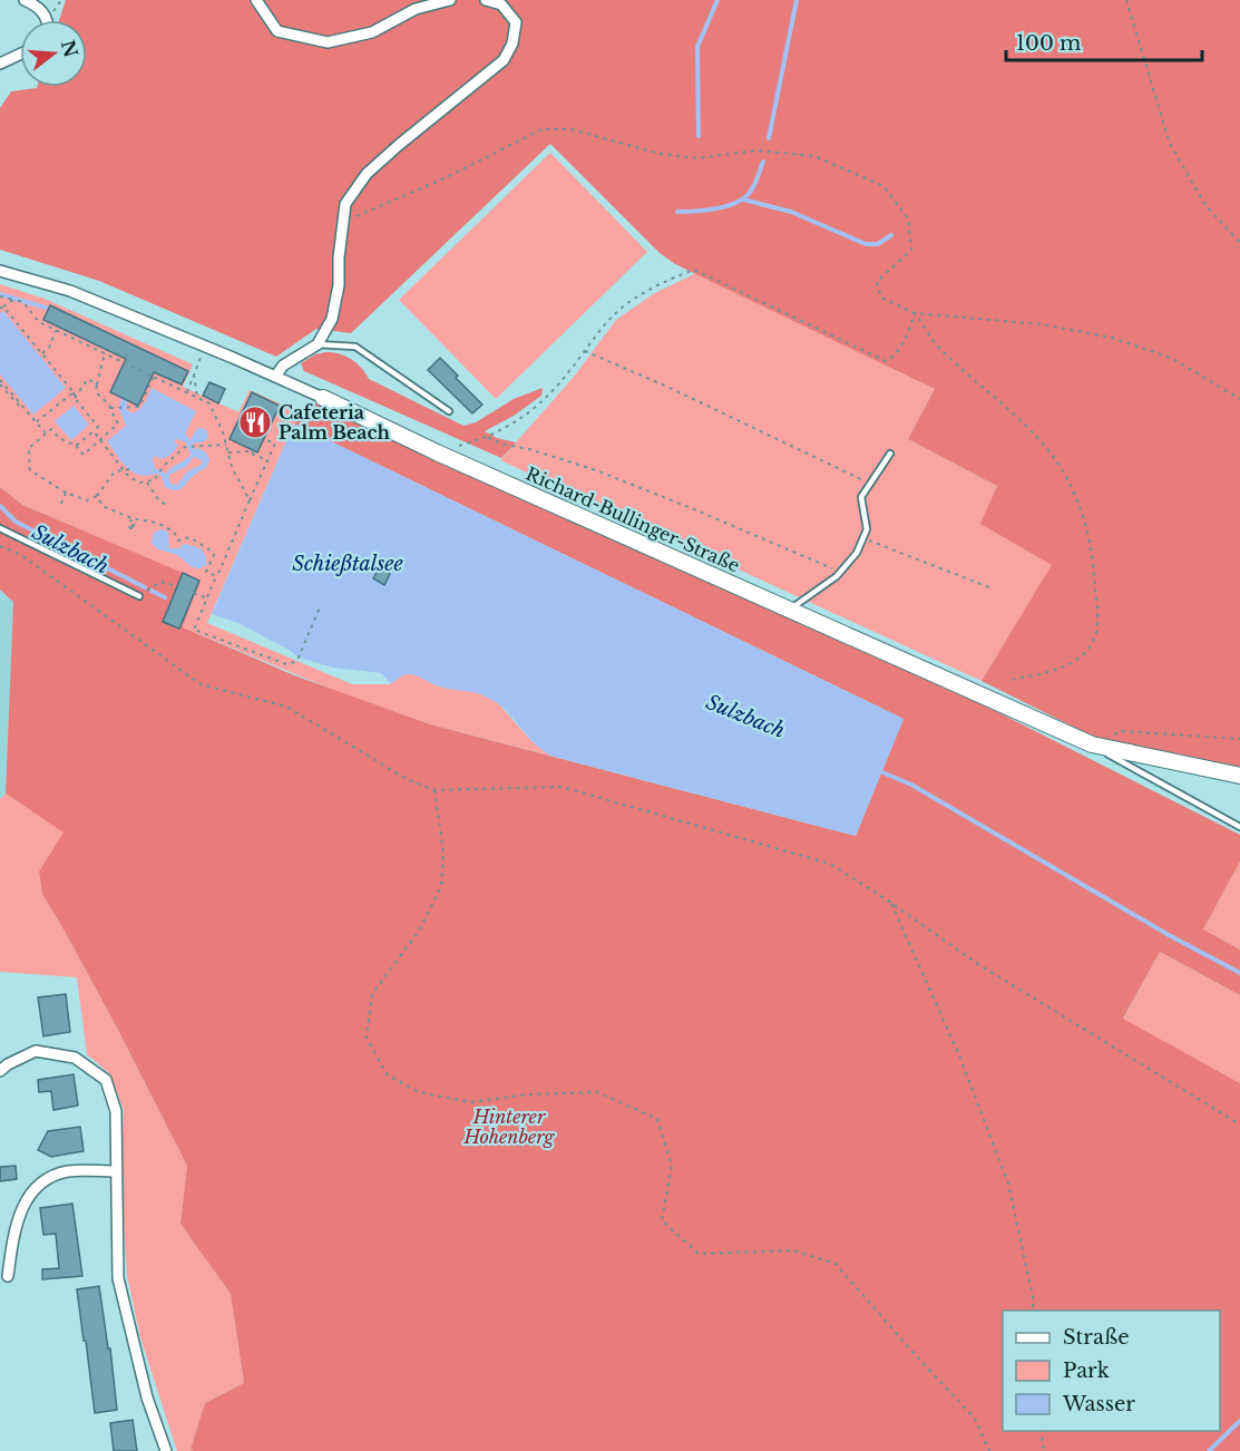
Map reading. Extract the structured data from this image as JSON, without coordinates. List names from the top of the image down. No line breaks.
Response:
{"streets":{"street":["Richard-Bullinger-Straße"]},"water":["Sulzbach","Schießtalsee"],"parks":["Hinterer Hohenberg"],"places":{"restaurant":["Cafeteria Palm Beach"]},"legend":["Straße","Park","Wasser"],"scale_bar":"100 m","north":"right"}
